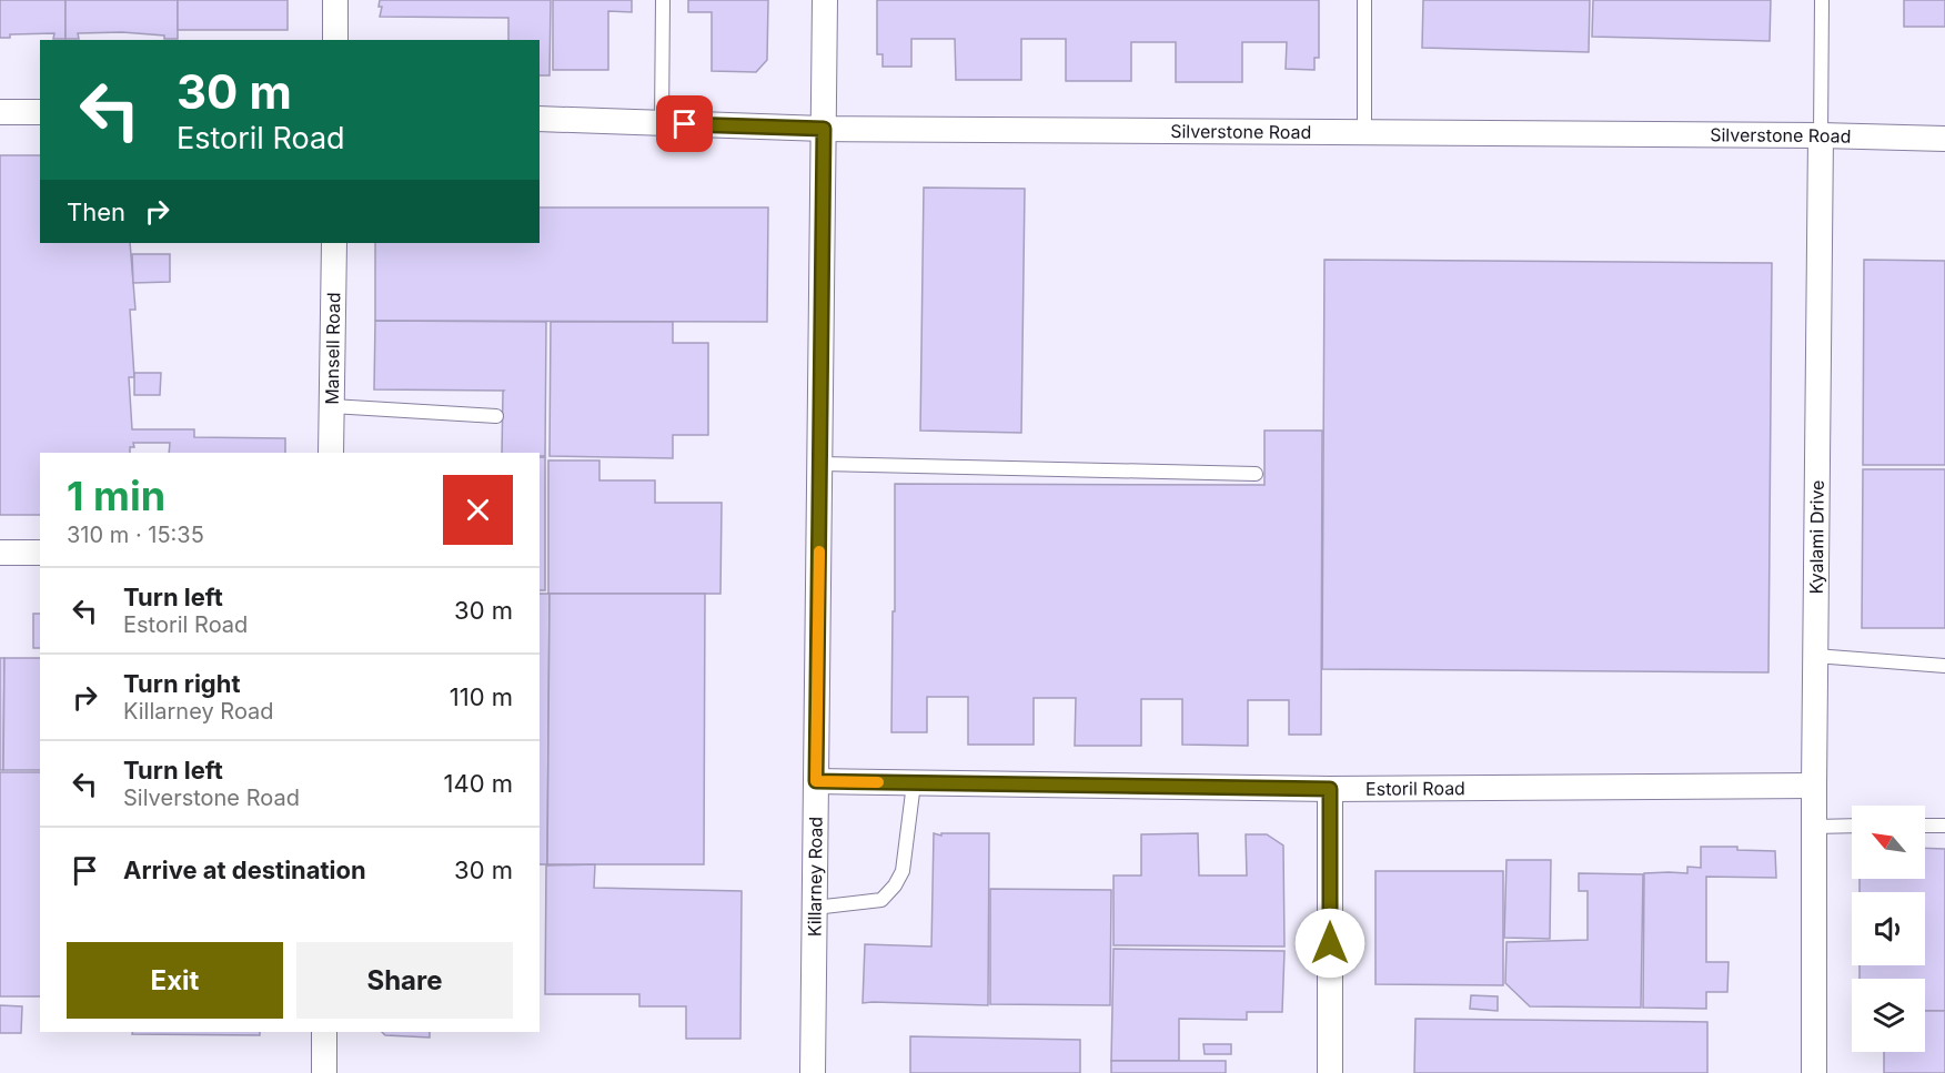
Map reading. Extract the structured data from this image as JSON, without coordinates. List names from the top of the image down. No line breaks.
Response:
{"streets":{"street":["Silverstone Road","Mansell Road","Kyalami Drive","Estoril Road","Killarney Road"]},"crossings":[["Silverstone Road","Kyalami Drive"],["Silverstone Road","Killarney Road"],["Kyalami Drive","Estoril Road"],["Estoril Road","Killarney Road"]],"north":"top left","page":{"turn":["30 m","Estoril Road"],"then":"Then","heading":["1 min","310 m · 15:35"],"list":[{"name":"Turn left","note":"Estoril Road","value":"30 m"},{"name":"Turn right","note":"Killarney Road","value":"110 m"},{"name":"Turn left","note":"Silverstone Road","value":"140 m"},{"name":"Arrive at destination","value":"30 m"}],"buttons":["Exit","Share"]}}
